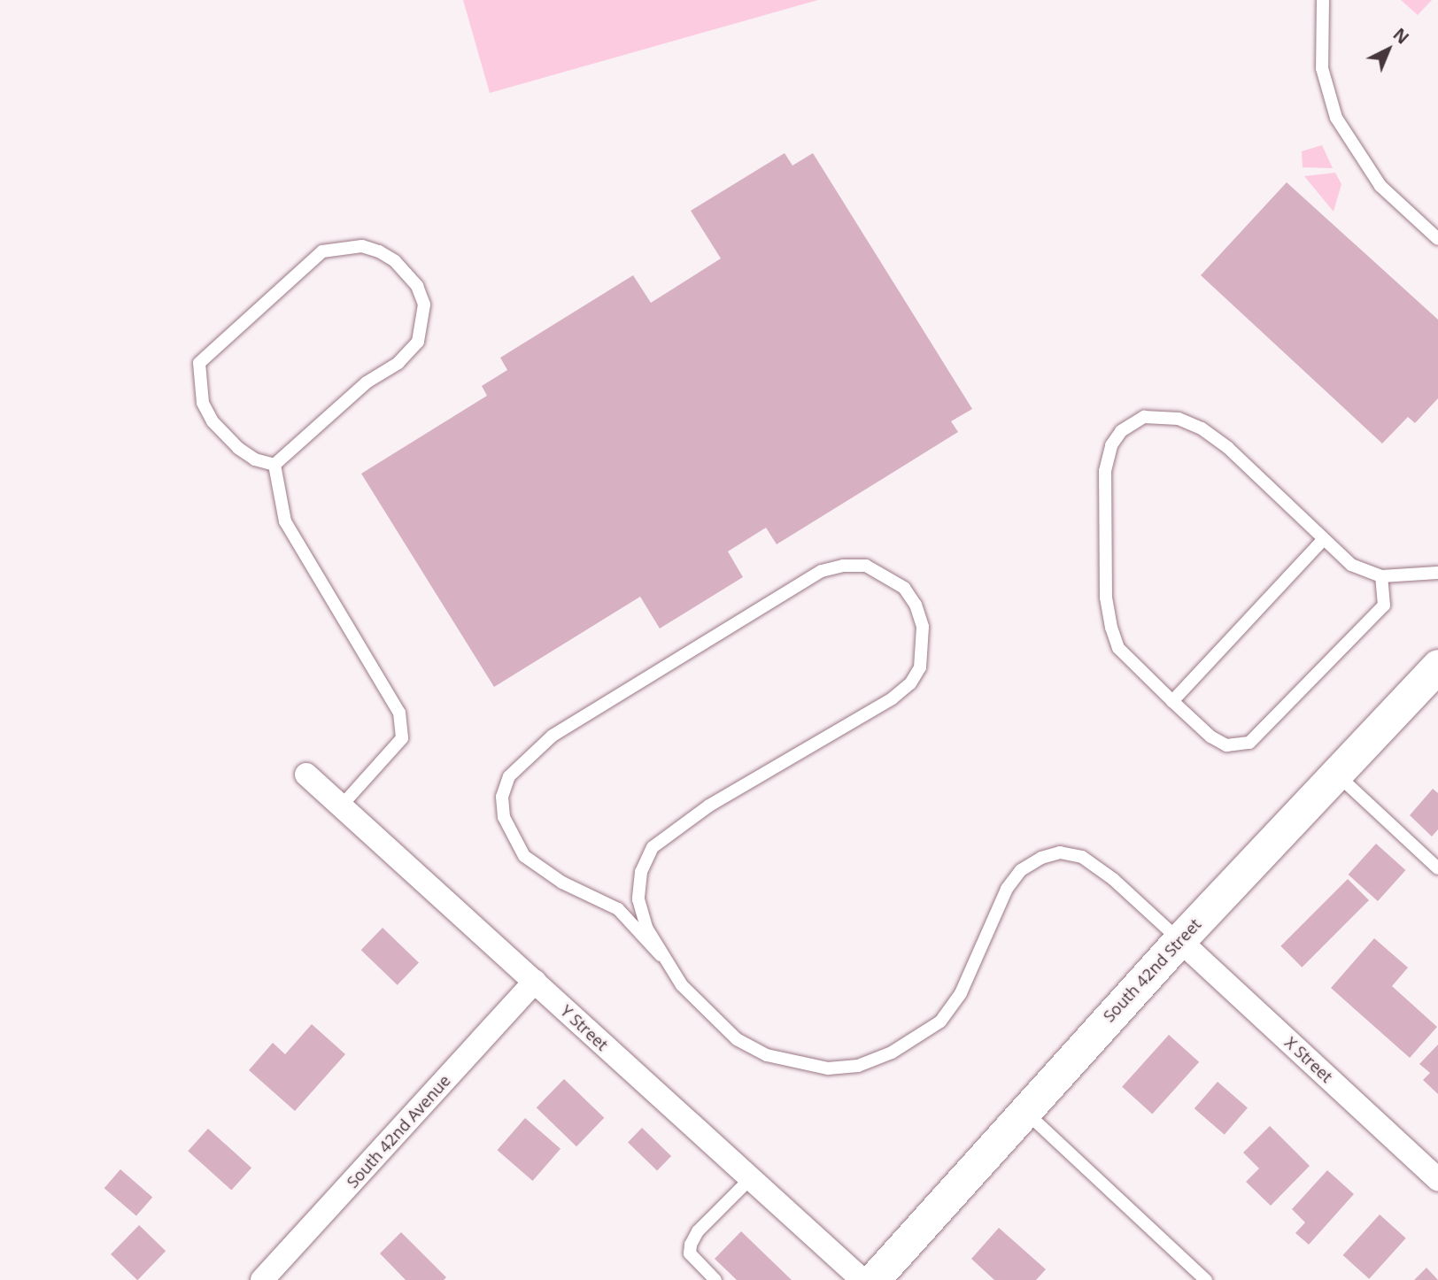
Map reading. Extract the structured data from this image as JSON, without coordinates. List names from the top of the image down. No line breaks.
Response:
{"streets":{"street":["South 42nd Street","Y Street","X Street","South 42nd Avenue"]},"crossings":[["South 42nd Street","X Street"],["Y Street","South 42nd Avenue"]],"north":"top right"}
